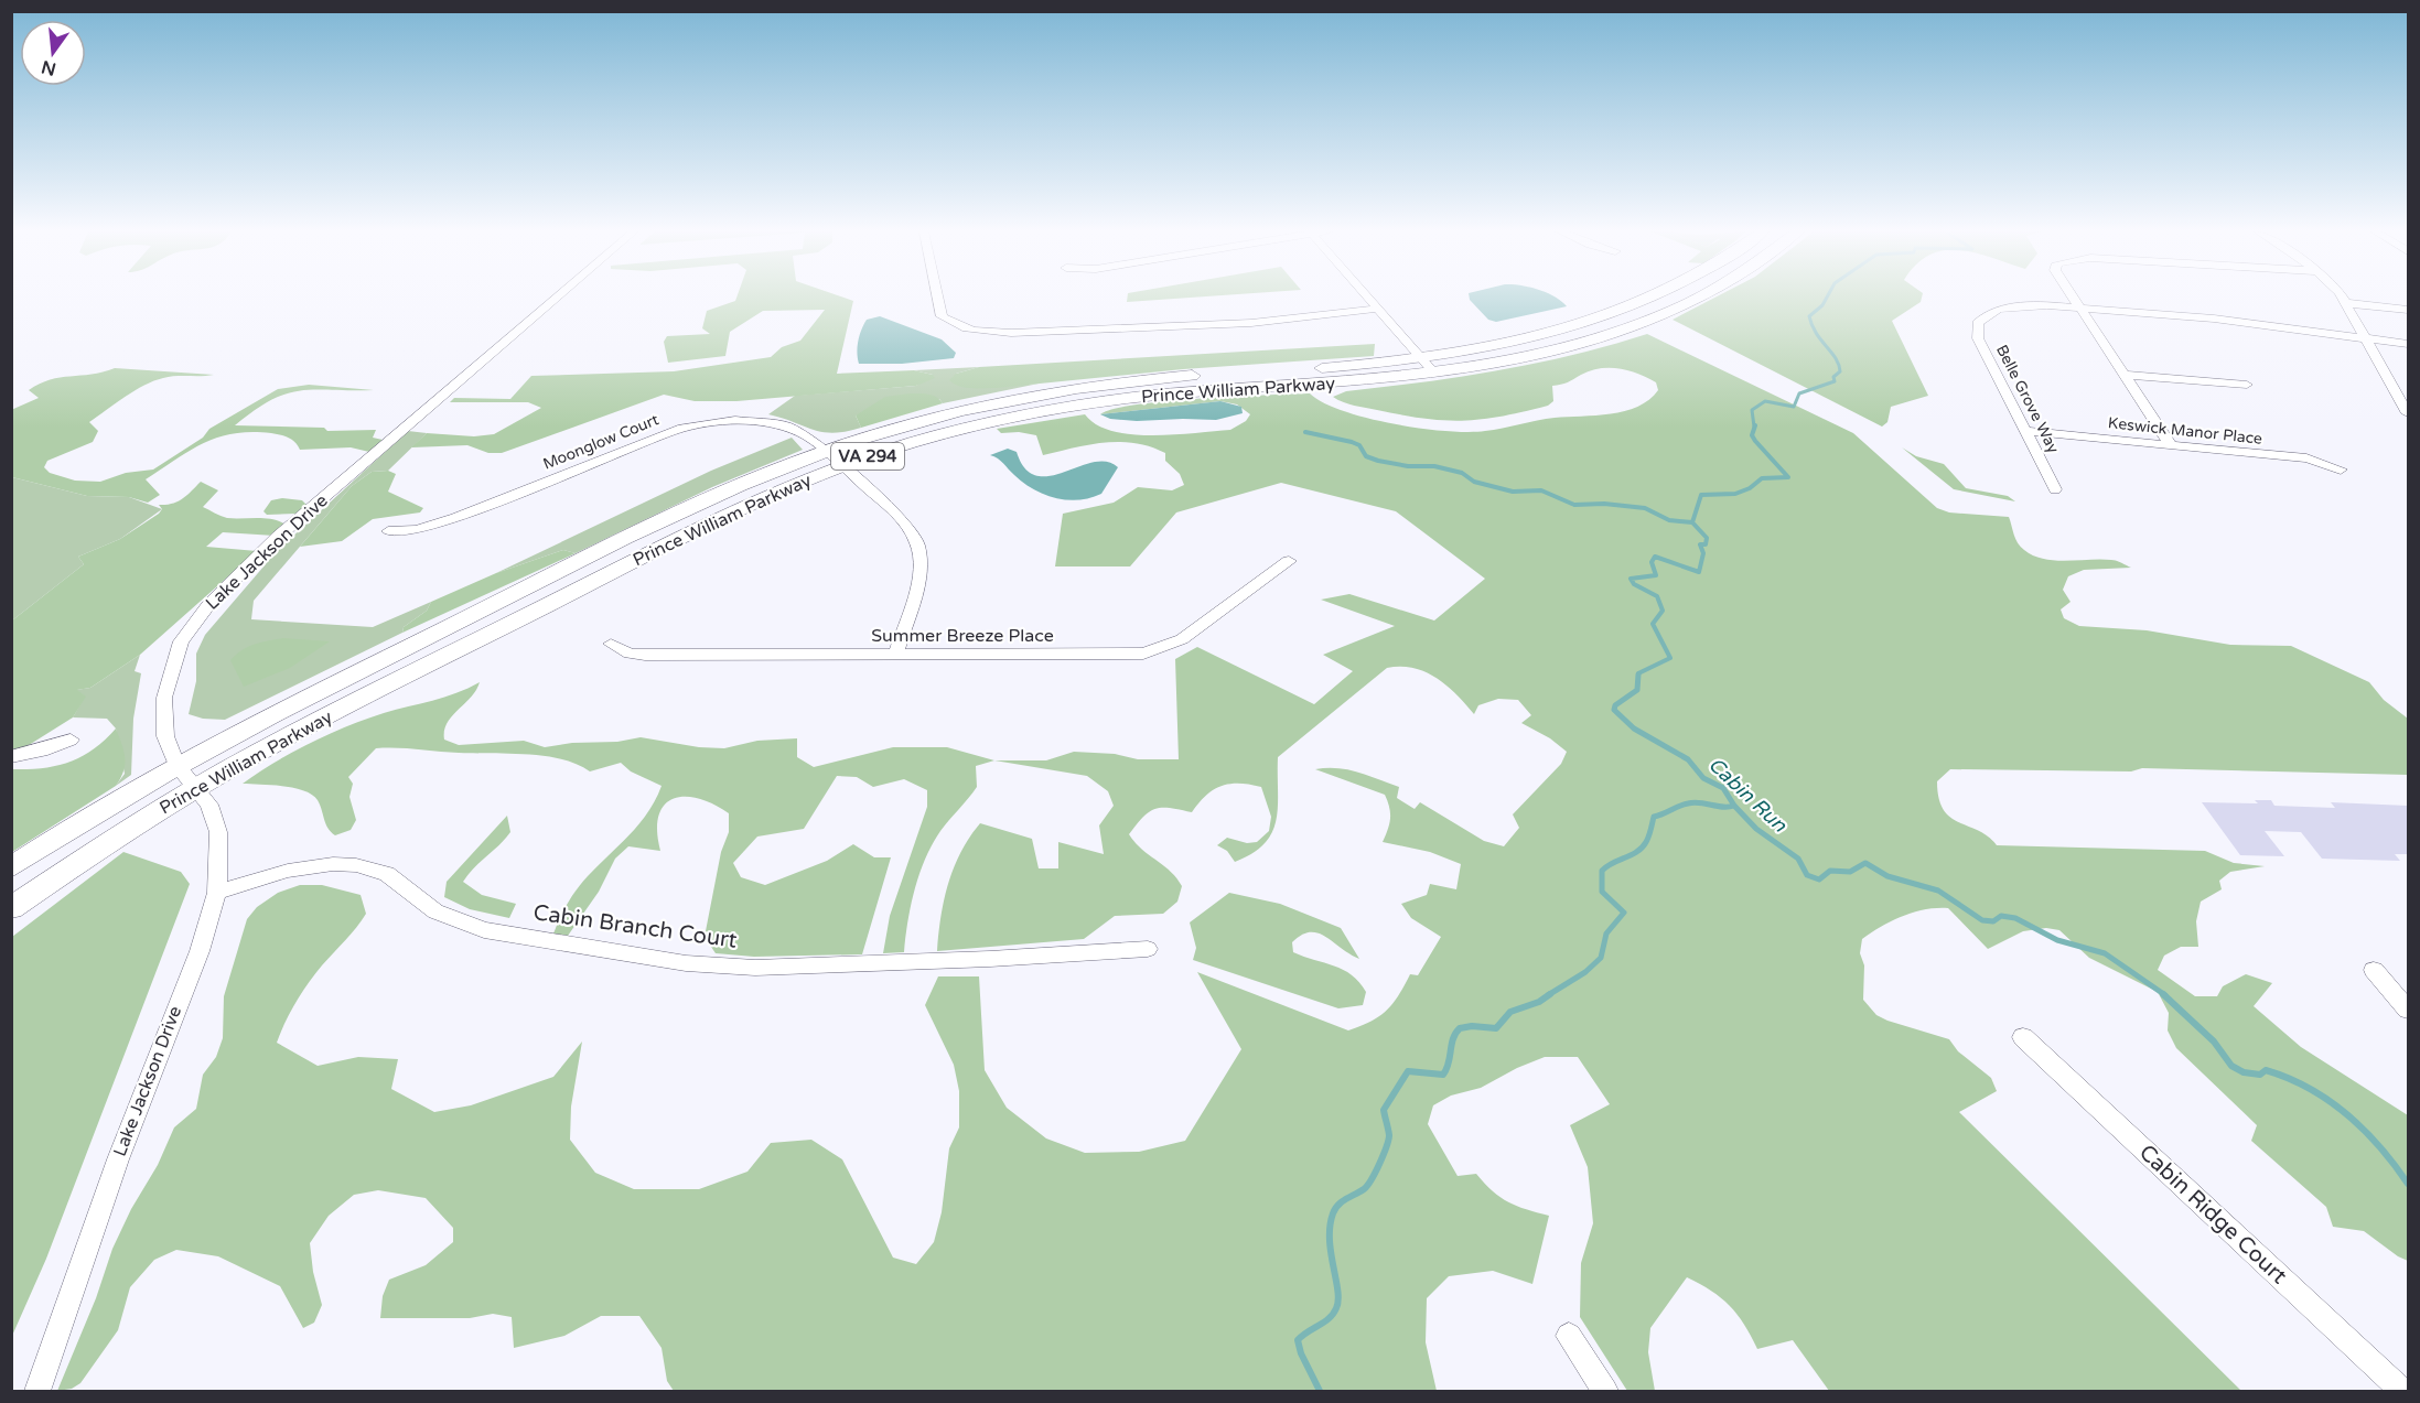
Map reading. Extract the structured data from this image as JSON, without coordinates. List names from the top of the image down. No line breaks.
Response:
{"streets":{"highway":["Prince William Parkway","VA 294"],"street":["Belle Grove Way","Keswick Manor Place","Moonglow Court","Lake Jackson Drive","Summer Breeze Place","Cabin Branch Court","Cabin Ridge Court"]},"crossings":[["Prince William Parkway","Moonglow Court"],["Prince William Parkway","Lake Jackson Drive"],["Belle Grove Way","Keswick Manor Place"],["Moonglow Court","Summer Breeze Place"],["Lake Jackson Drive","Cabin Branch Court"]],"water":["Cabin Run"],"north":"bottom"}
